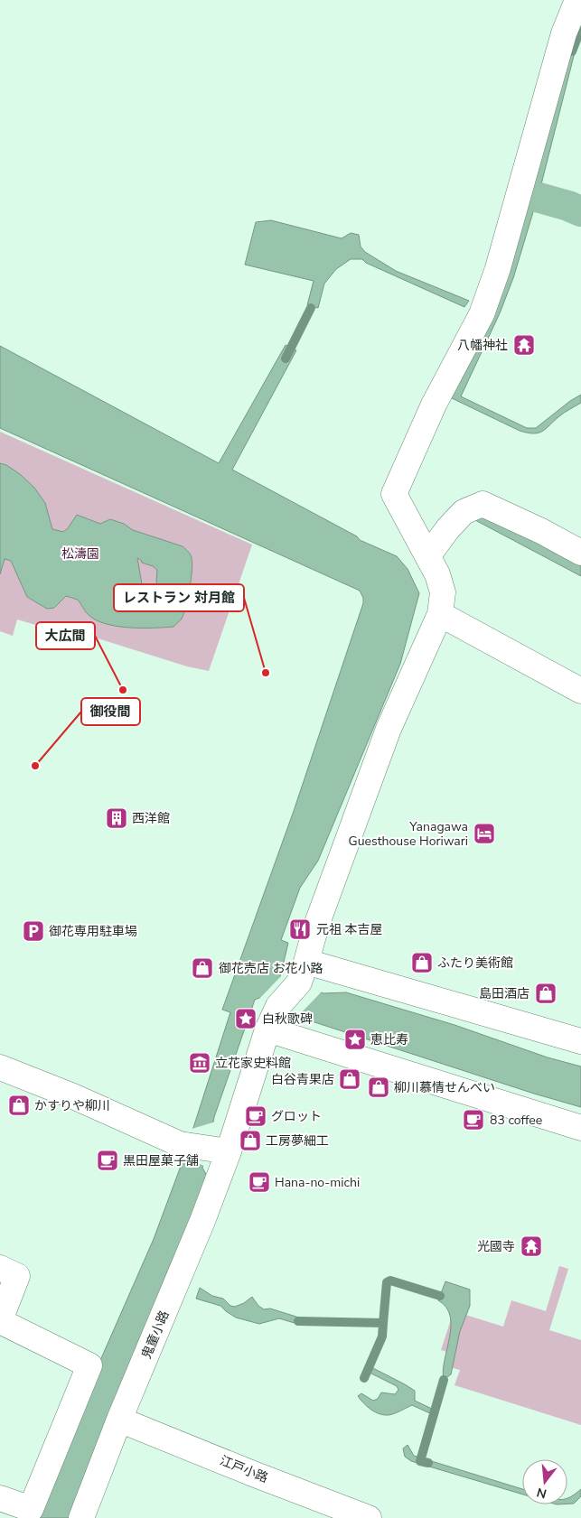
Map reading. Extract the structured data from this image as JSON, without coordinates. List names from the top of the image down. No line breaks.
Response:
{"streets":{"street":["鬼童小路","江戸小路"]},"crossings":[["鬼童小路","江戸小路"]],"parks":["松濤園"],"places":{"temple":["八幡神社","光國寺"],"other":["レストラン 対月館","大広間","御役間"],"building":["西洋館"],"hotel":["Yanagawa Guesthouse Horiwari"],"restaurant":["元祖 本吉屋"],"parking":["御花専用駐車場"],"shop":["ふたり美術館","御花売店 お花小路","島田酒店","白谷青果店","柳川慕情せんべい","かすりや柳川","工房夢細工"],"place":["白秋歌碑","恵比寿"],"museum":["立花家史料館"],"cafe":["グロット","83 coffee","黒田屋菓子舗","Hana-no-michi"]},"north":"bottom"}
